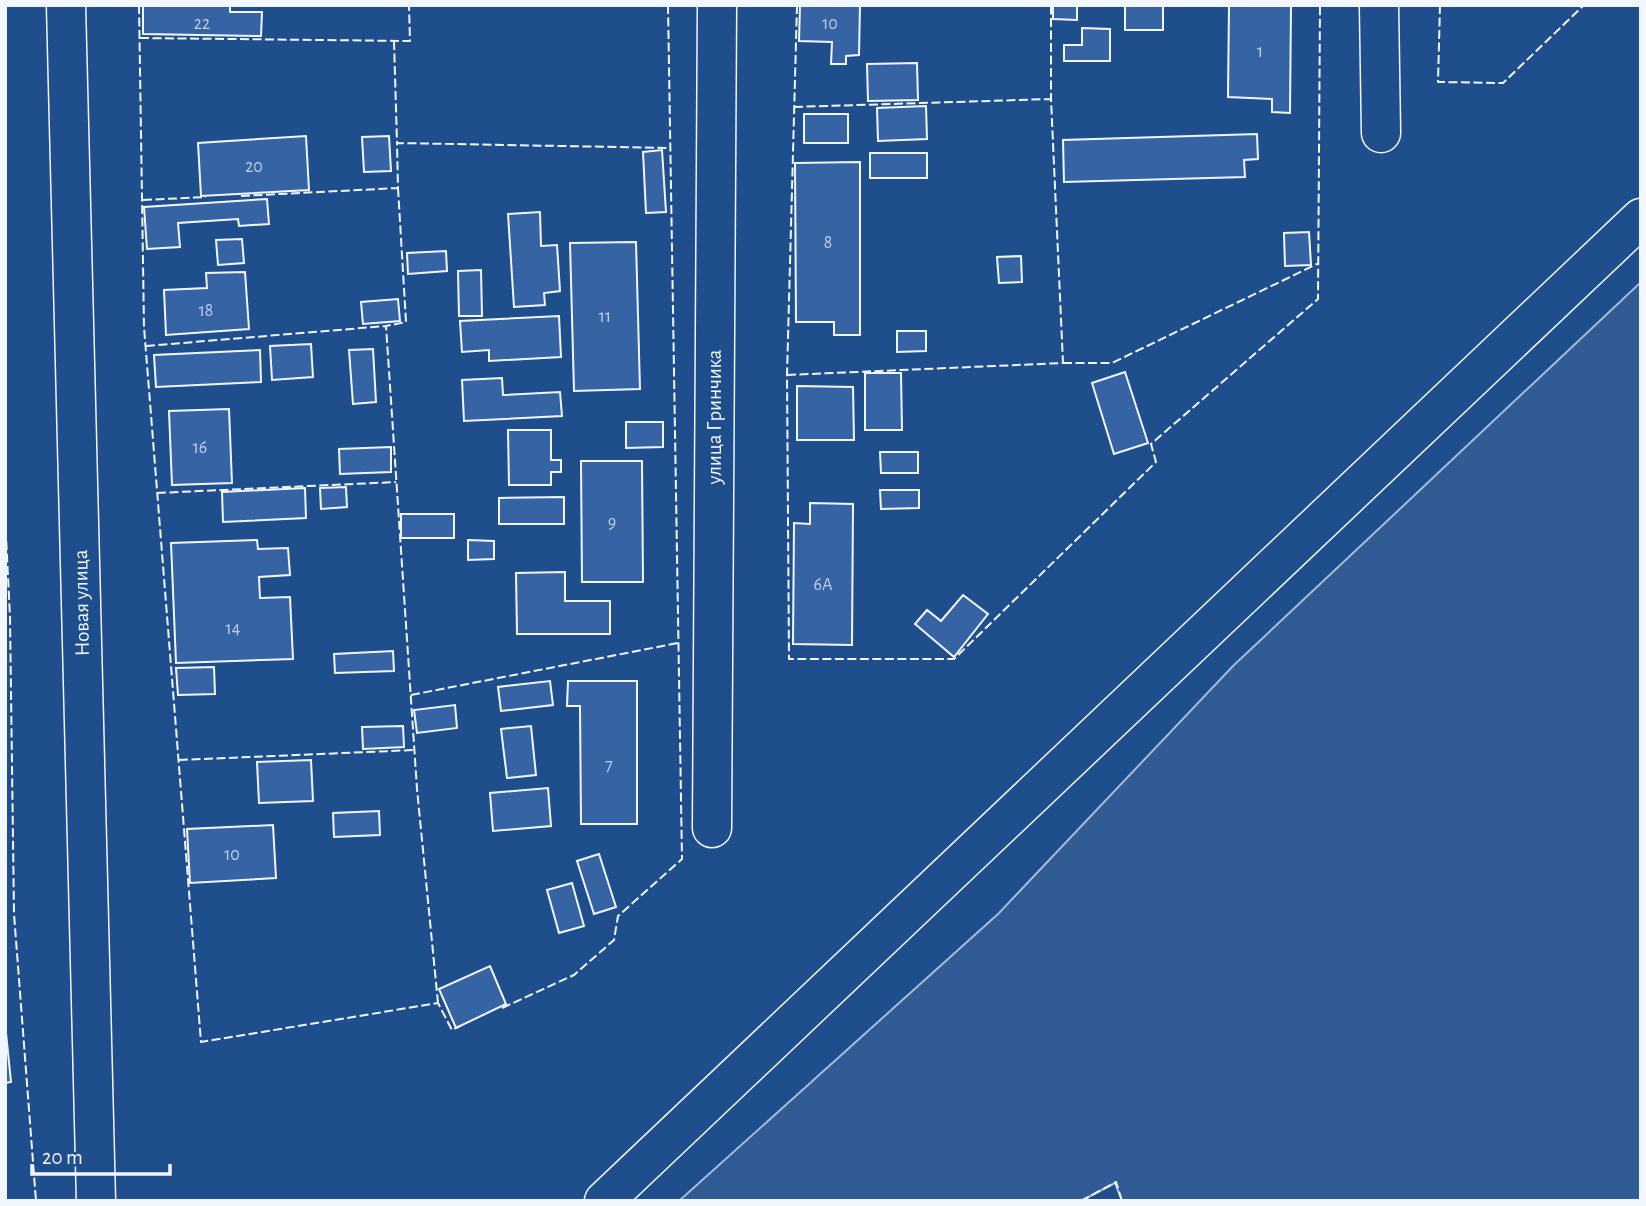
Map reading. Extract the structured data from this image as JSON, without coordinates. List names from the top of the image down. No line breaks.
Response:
{"streets":{"street":["улица Гринчика","Новая улица"]},"house_numbers":["22","10","1","20","8","18","11","16","9","6А","14","7","10"],"scale_bar":"20 m"}
